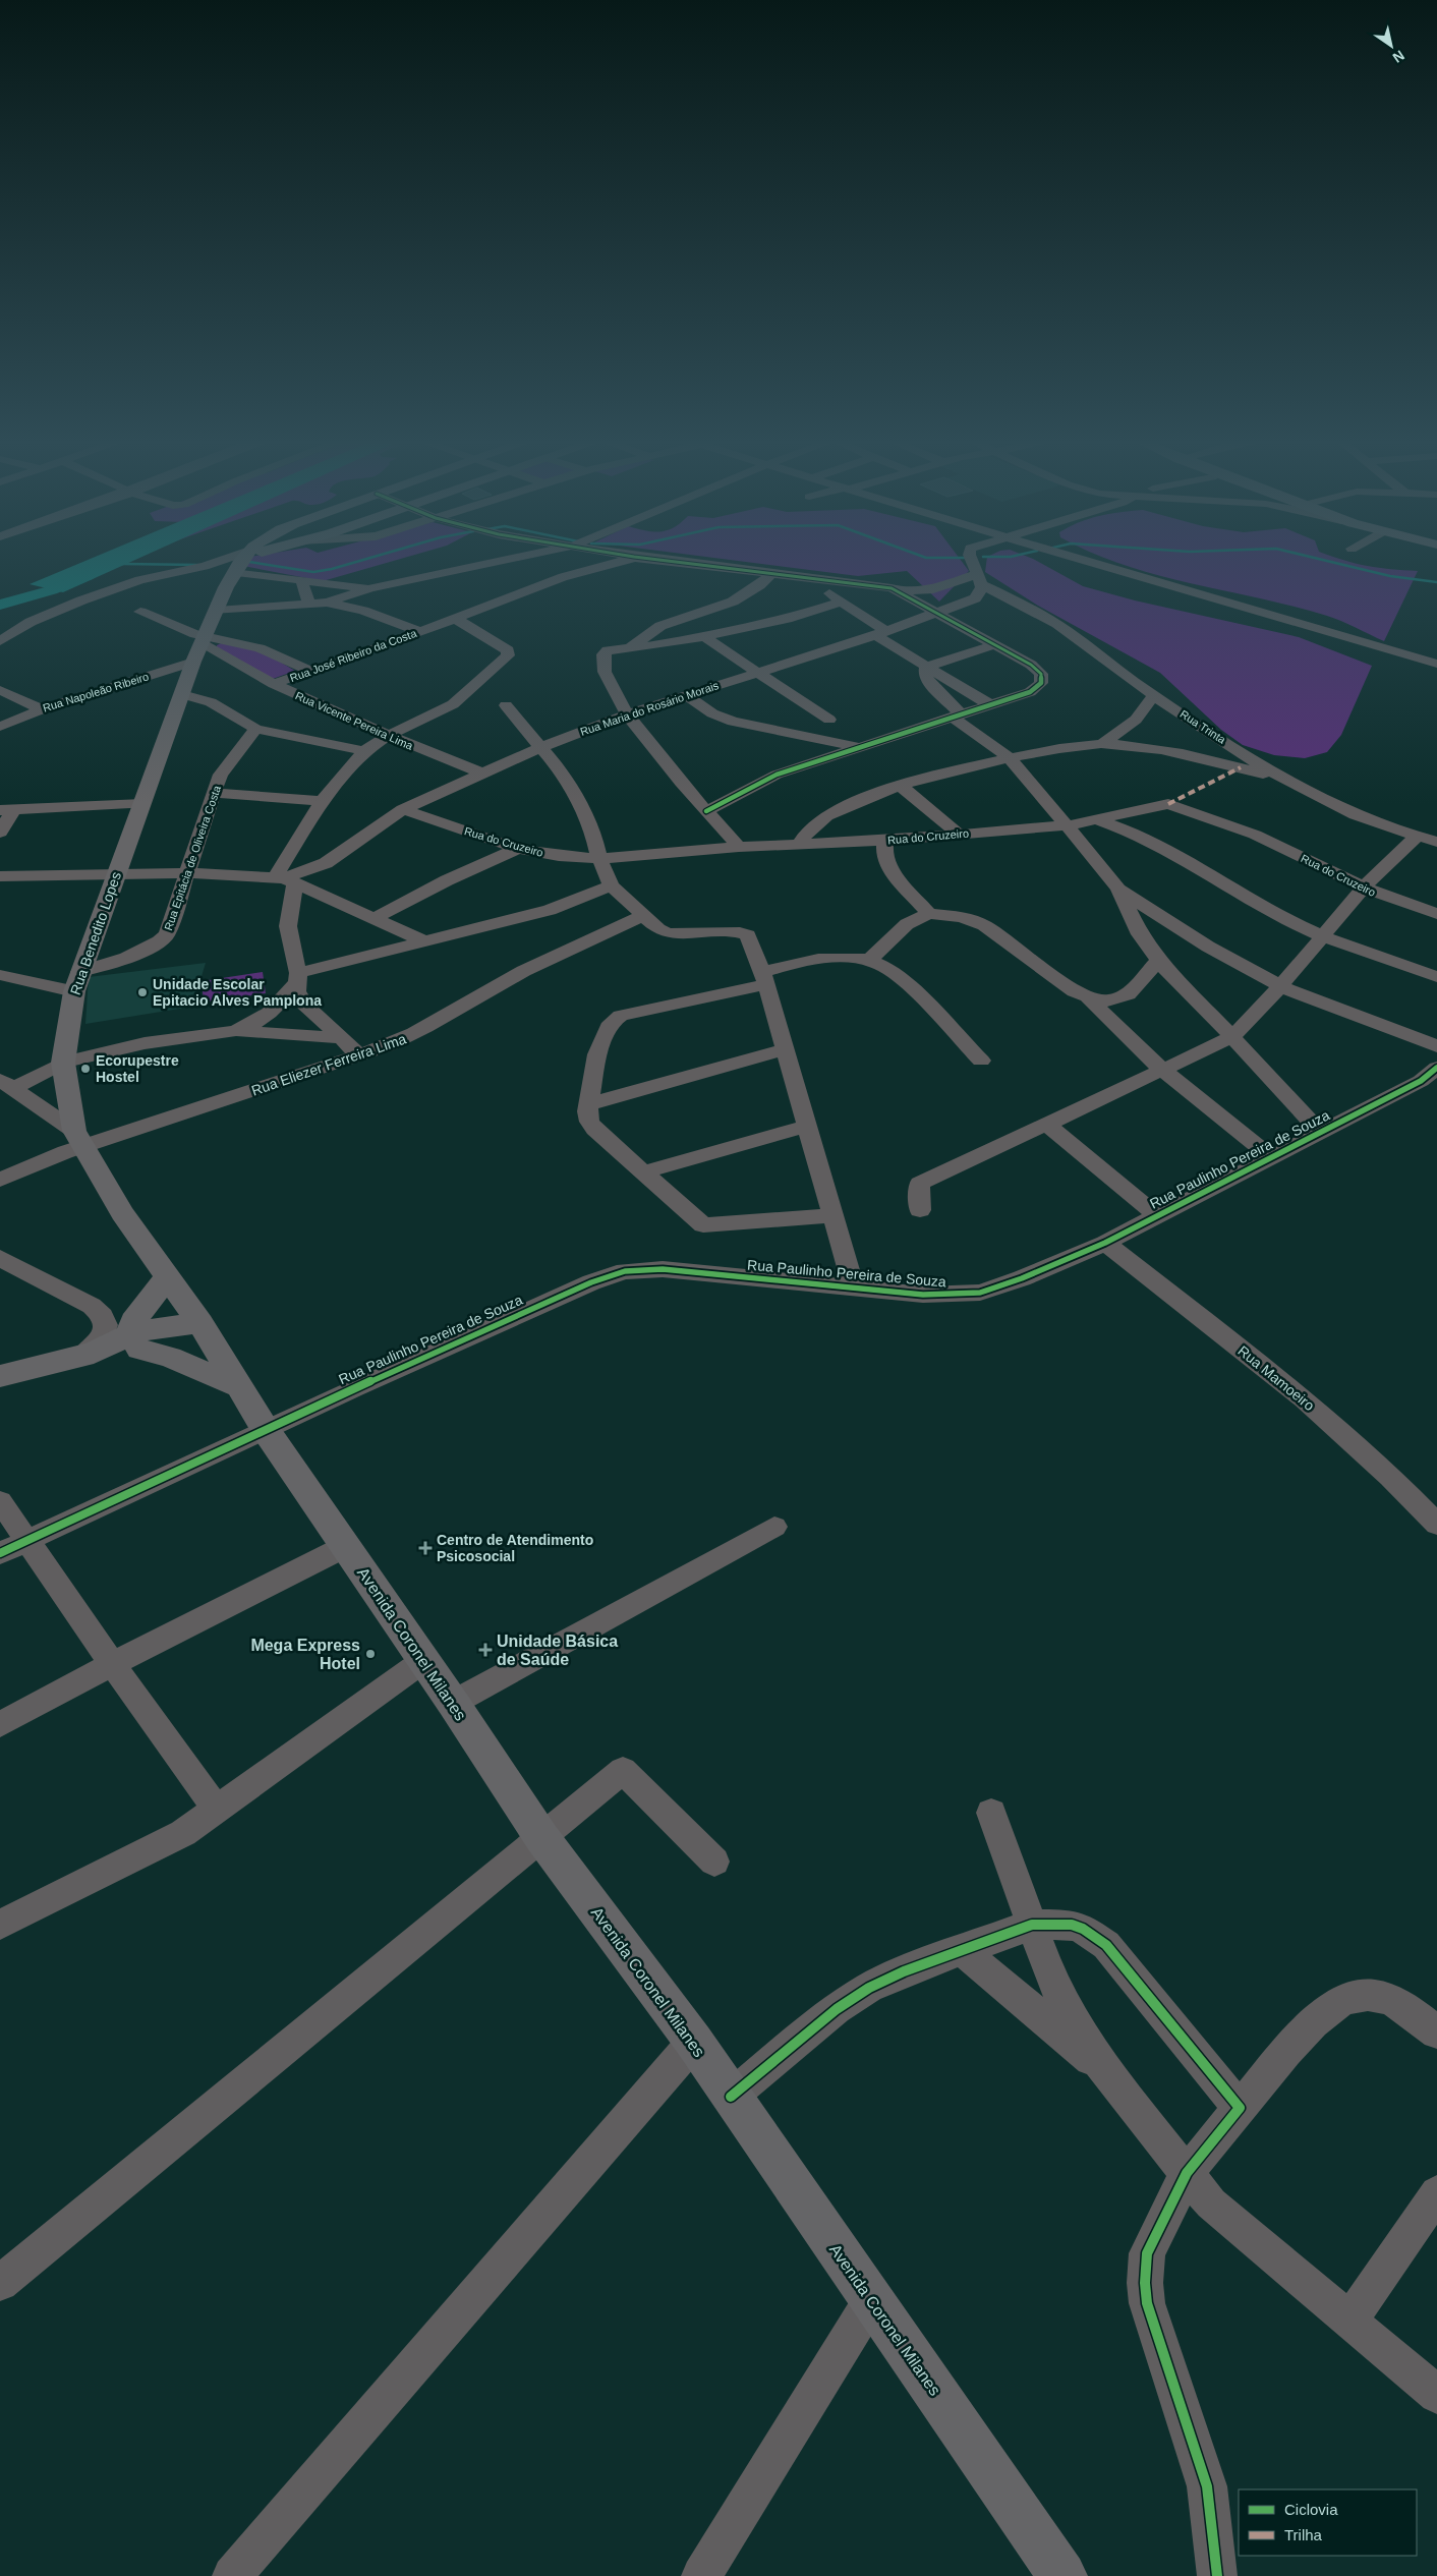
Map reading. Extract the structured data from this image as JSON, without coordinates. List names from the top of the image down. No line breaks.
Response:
{"streets":{"main road":["Rua Benedito Lopes","Avenida Coronel Milanes"],"street":["Rua José Ribeiro da Costa","Rua Napoleão Ribeiro","Rua Maria do Rosário Morais","Rua Vicente Pereira Lima","Rua Trinta","Rua do Cruzeiro","Rua Epitácia de Oliveira Costa","Rua Eliezer Ferreira Lima","Rua Paulinho Pereira de Souza","Rua Mamoeiro"]},"crossings":[["Rua José Ribeiro da Costa","Rua Vicente Pereira Lima"],["Rua Napoleão Ribeiro","Rua Vicente Pereira Lima"],["Rua Napoleão Ribeiro","Rua Benedito Lopes"],["Rua Maria do Rosário Morais","Rua Vicente Pereira Lima"],["Rua Maria do Rosário Morais","Rua Trinta"],["Rua Maria do Rosário Morais","Rua do Cruzeiro"],["Rua Vicente Pereira Lima","Rua Benedito Lopes"],["Rua Epitácia de Oliveira Costa","Rua Benedito Lopes"],["Rua Benedito Lopes","Rua Eliezer Ferreira Lima"],["Rua Benedito Lopes","Avenida Coronel Milanes"],["Rua Paulinho Pereira de Souza","Rua Mamoeiro"],["Rua Paulinho Pereira de Souza","Avenida Coronel Milanes"]],"places":{"other":["Unidade Escolar Epitacio Alves Pamplona","Ecorupestre Hostel","Mega Express Hotel"],"health":["Centro de Atendimento Psicosocial","Unidade Básica de Saúde"]},"legend":["Ciclovia","Trilha"],"north":"bottom right"}
